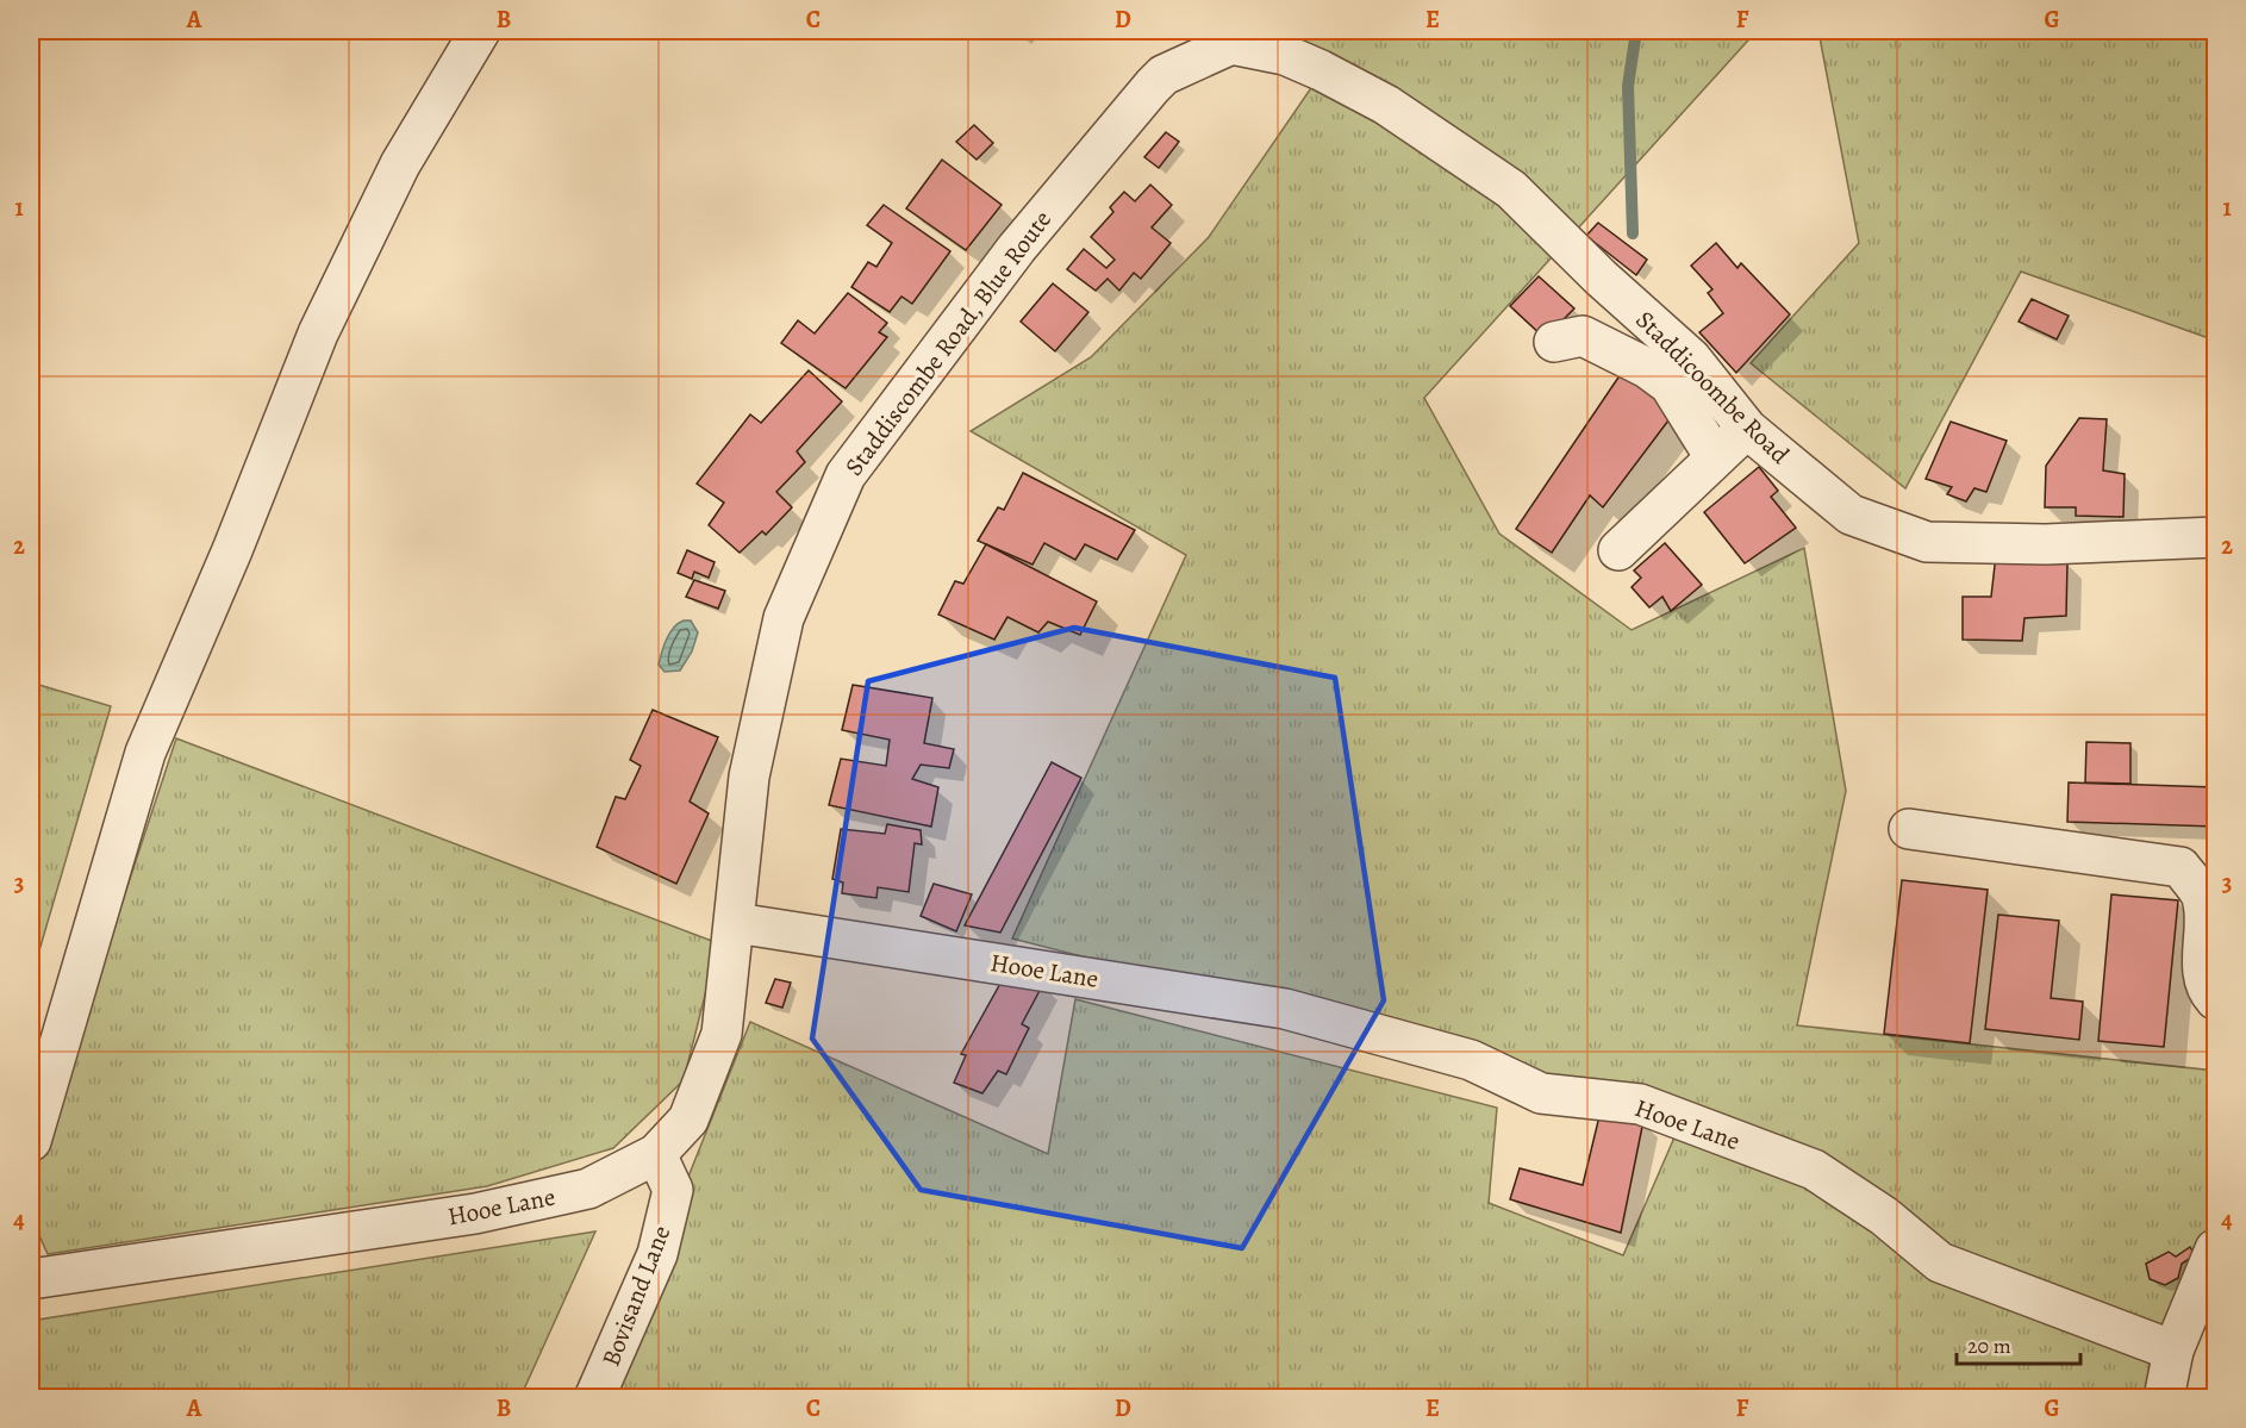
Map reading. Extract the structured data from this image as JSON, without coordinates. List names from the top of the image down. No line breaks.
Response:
{"streets":{"street":["Staddiscombe Road, Blue Route","Staddicoombe Road","Hooe Lane","Bovisand Lane"]},"crossings":[["Staddiscombe Road, Blue Route","Staddicoombe Road"],["Staddiscombe Road, Blue Route","Hooe Lane"],["Hooe Lane","Bovisand Lane"]],"scale_bar":"20 m","grid":{"columns":["A","B","C","D","E","F","G"],"rows":["1","2","3","4"]}}
